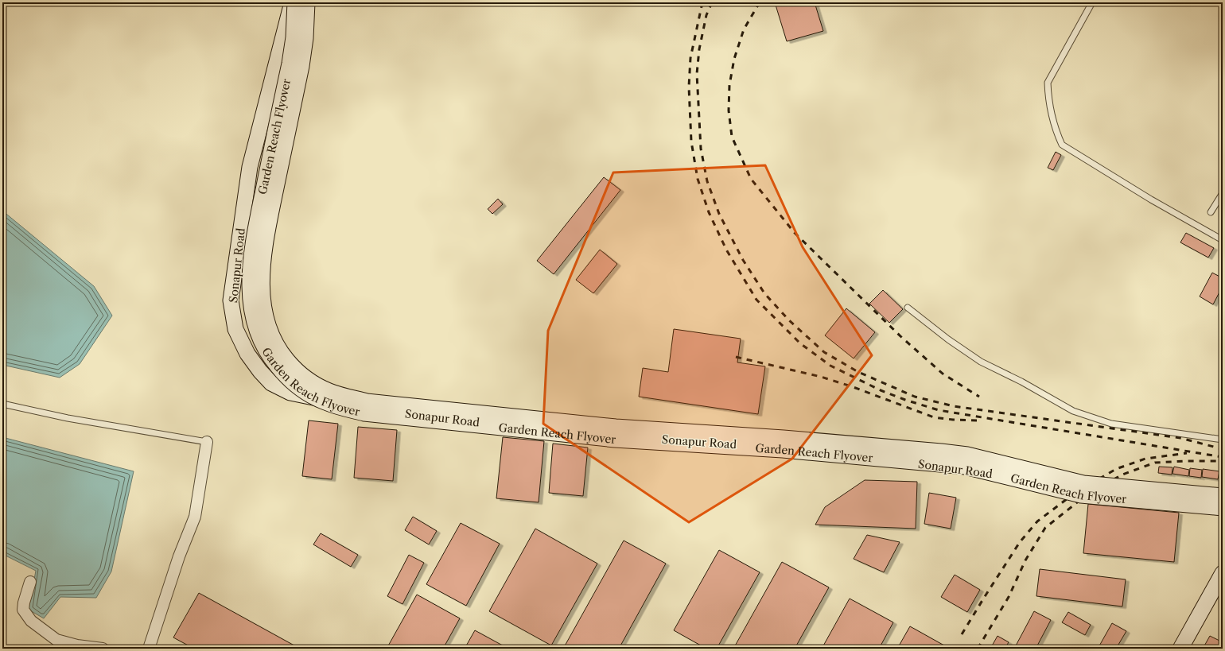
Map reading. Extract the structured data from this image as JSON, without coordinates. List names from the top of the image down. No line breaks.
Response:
{"streets":{"main road":["Garden Reach Flyover","Sonapur Road"]}}
